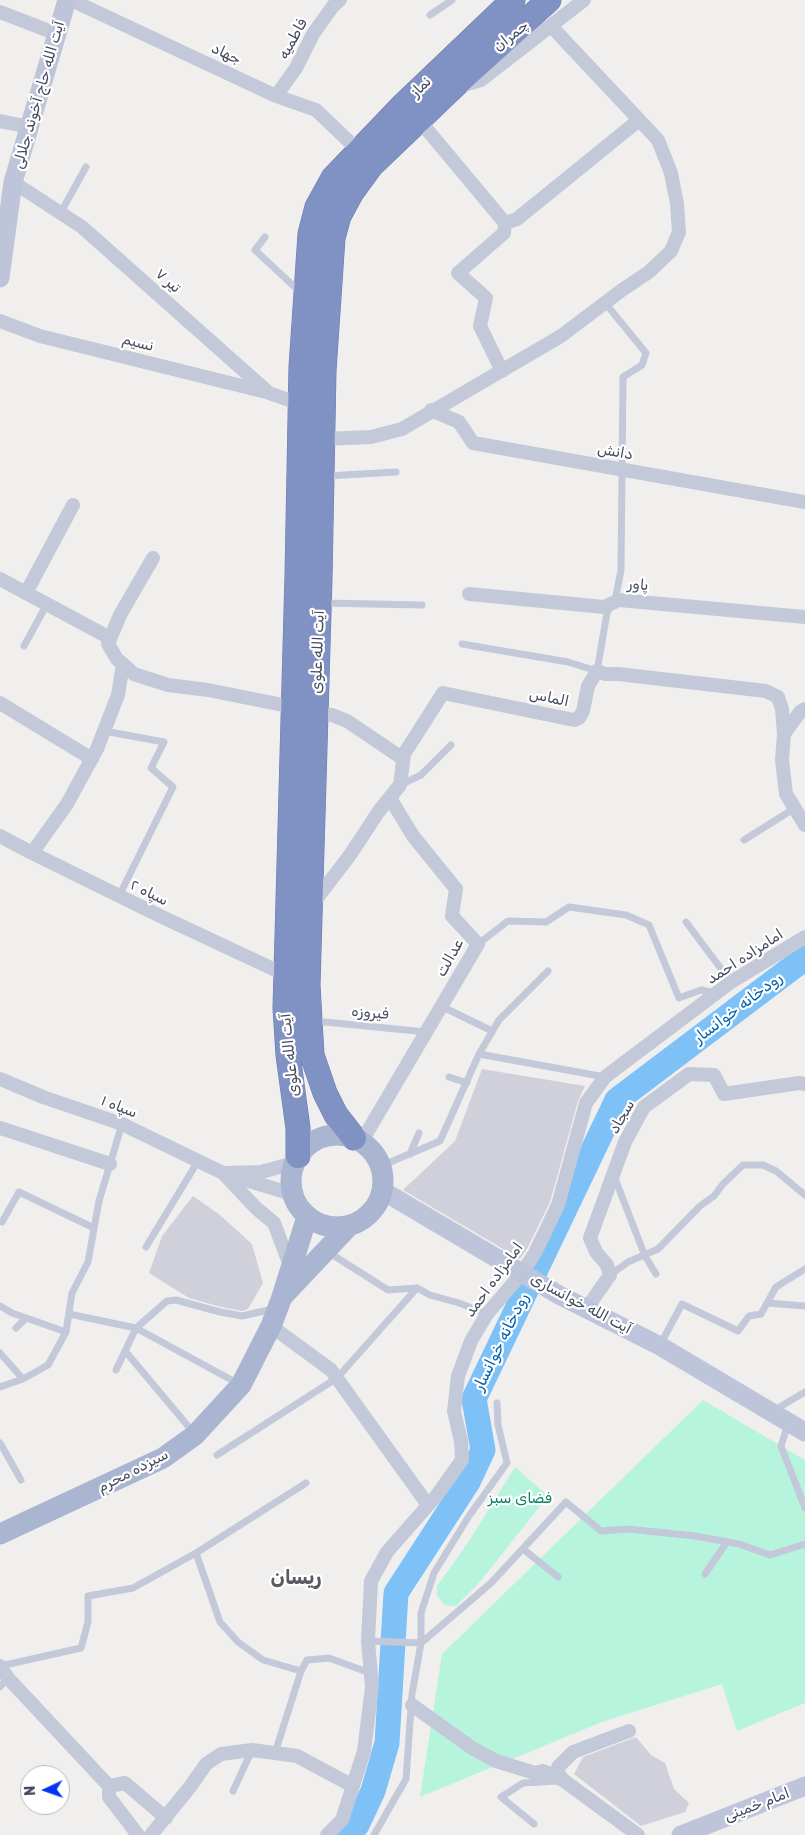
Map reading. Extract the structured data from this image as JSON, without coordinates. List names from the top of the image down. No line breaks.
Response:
{"streets":{"highway":["نماز","آیت الله علوی"],"main road":["آیت الله حاج آخوند جلالی","آیت الله خوانساری","سیزده محرم","امام خمینی"],"street":["چمران","فاطمیه","جهاد","۷ تیر","نسیم","دانش","پاور","الماس","سپاه ۲","امامزاده احمد","عدالت","سپاه ۱","سجاد"],"lane":["فیروزه"]},"crossings":[["چمران","نماز"],["فاطمیه","جهاد"],["جهاد","نماز"],["جهاد","آیت الله علوی"],["نماز","آیت الله علوی"],["آیت الله حاج آخوند جلالی","۷ تیر"],["۷ تیر","نسیم"],["۷ تیر","آیت الله علوی"],["آیت الله علوی","سپاه ۲"],["آیت الله علوی","عدالت"],["آیت الله علوی","فیروزه"],["آیت الله علوی","آیت الله خوانساری"],["امامزاده احمد","آیت الله خوانساری"],["عدالت","فیروزه"],["عدالت","آیت الله خوانساری"]],"districts":["ریسان"],"water":["رودخانه خوانسار"],"parks":["فضای سبز"],"north":"left"}
